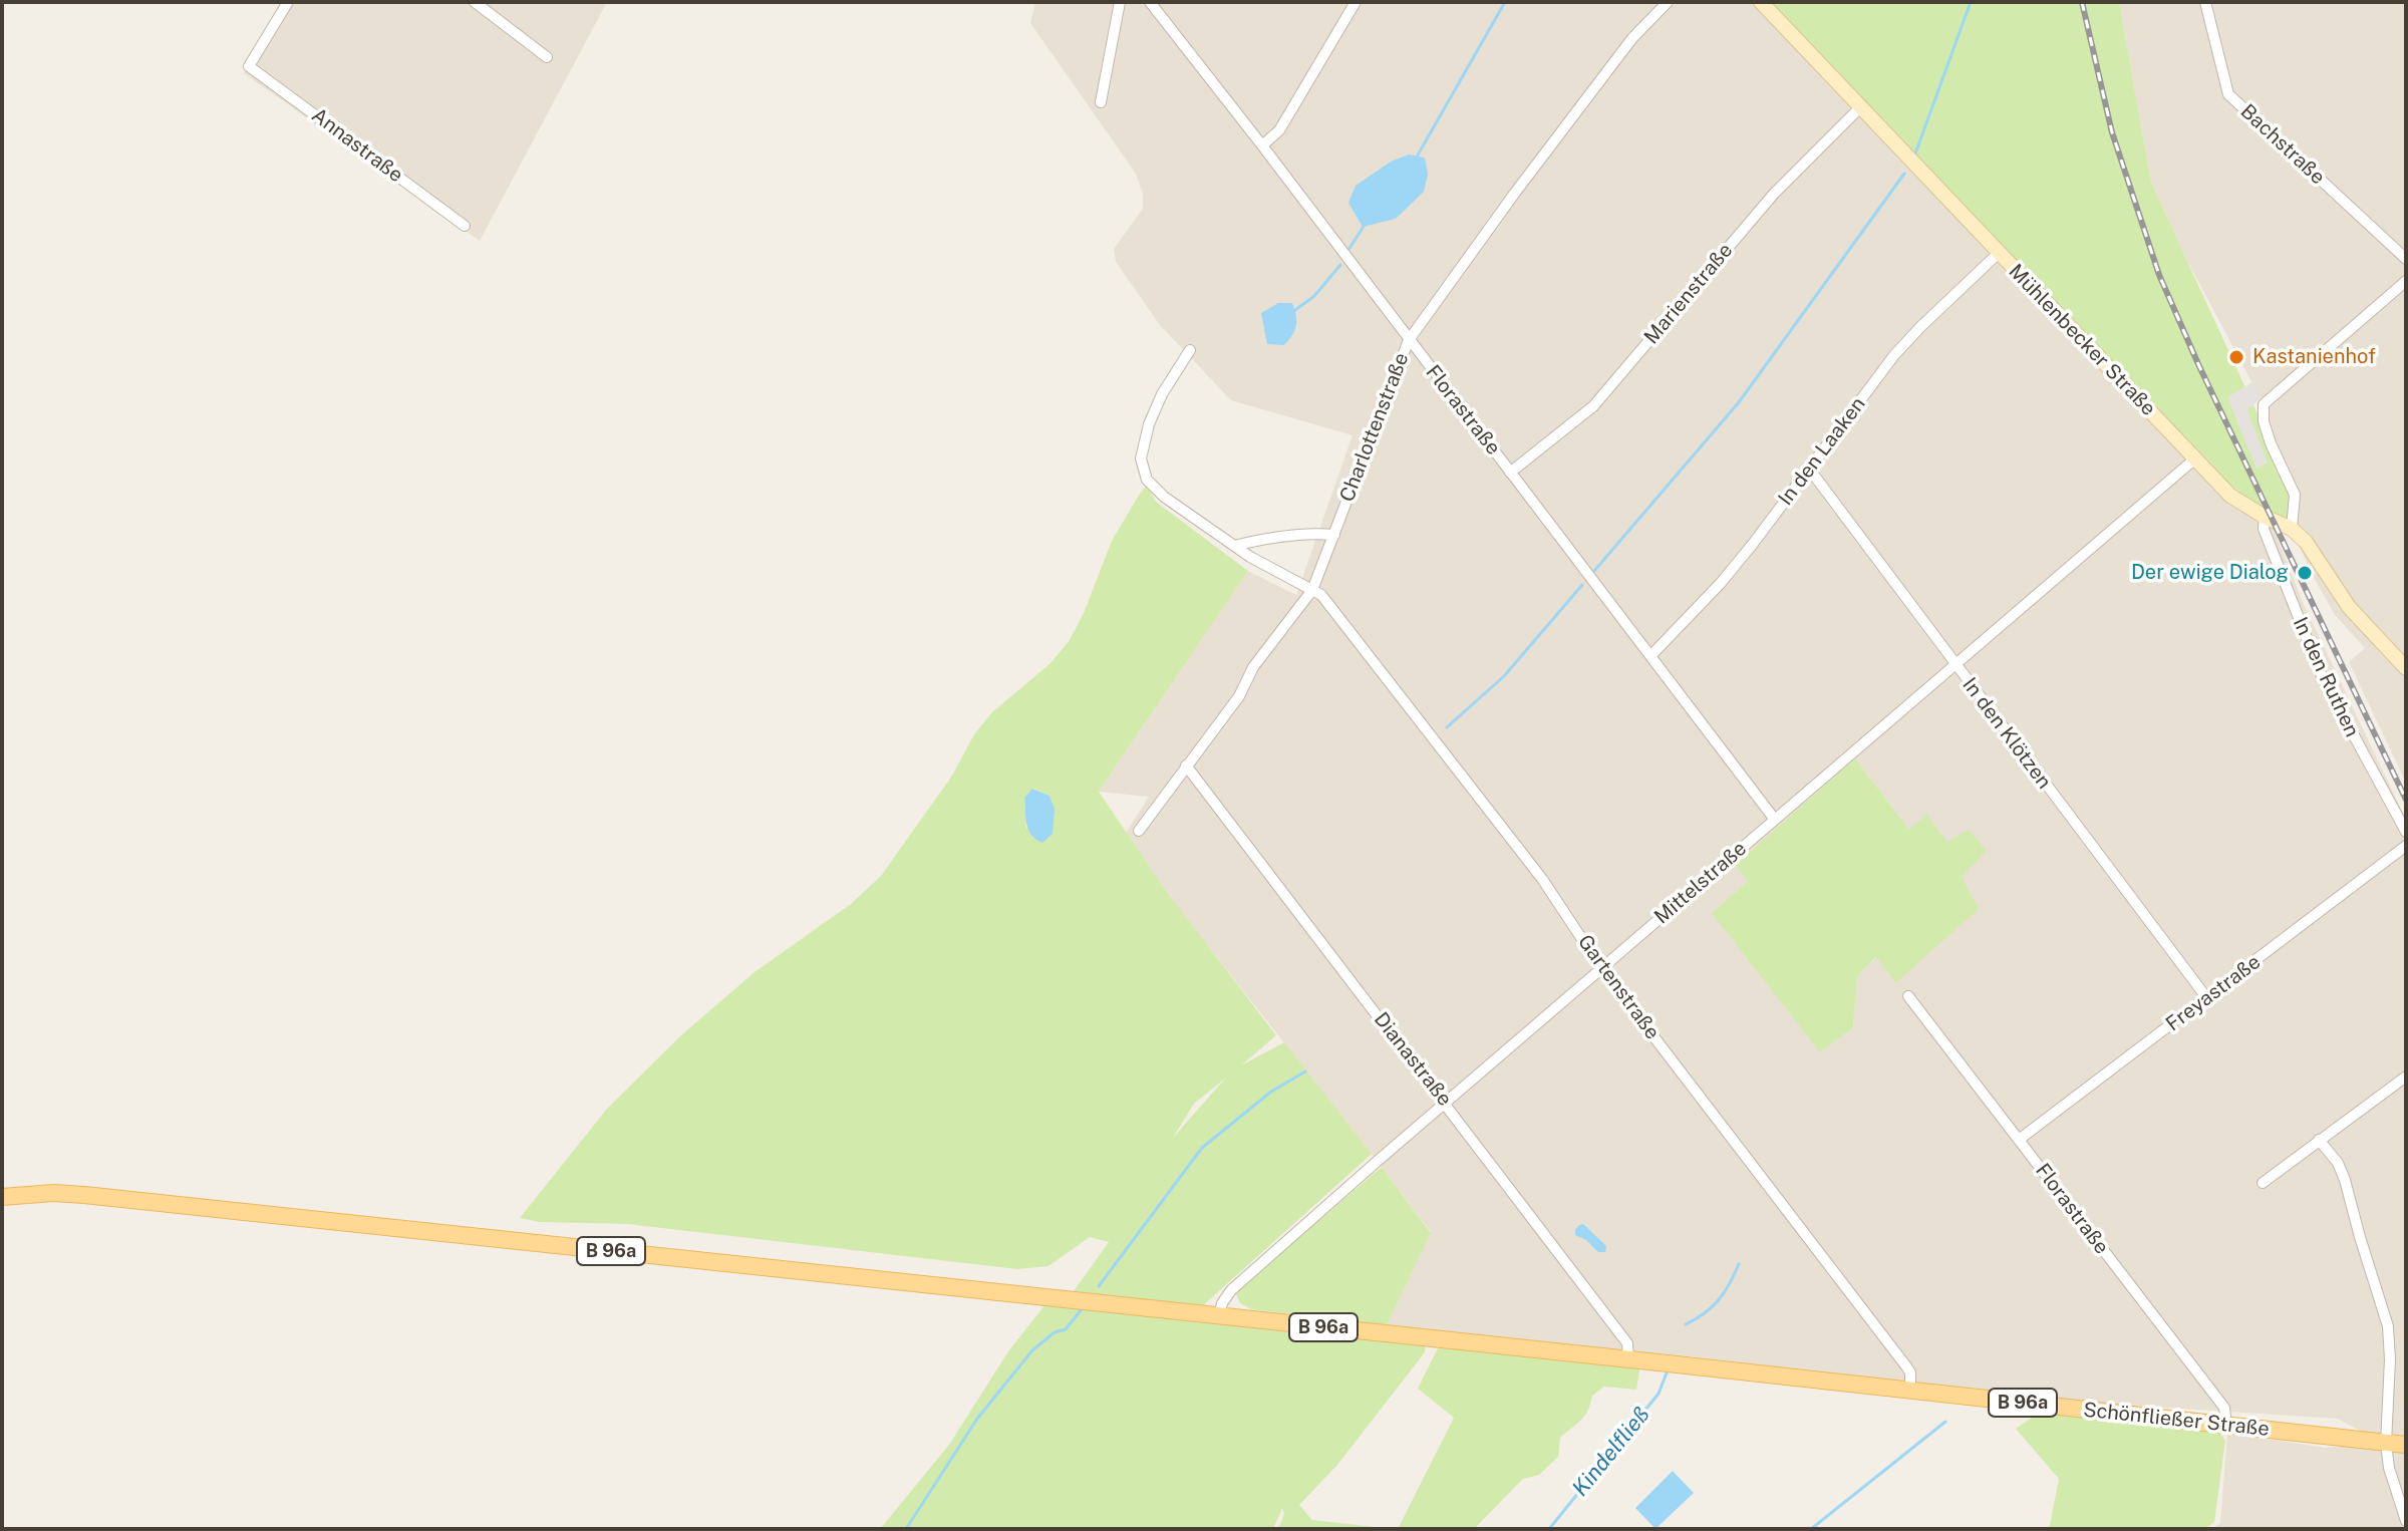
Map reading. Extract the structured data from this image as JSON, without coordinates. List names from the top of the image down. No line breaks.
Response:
{"streets":{"main road":["Mühlenbecker Straße","B 96a","Schönfließer Straße"],"street":["Bachstraße","Annastraße","Marienstraße","Florastraße","Charlottenstraße","In den Laaken","In den Ruthen","In den Klötzen","Mittelstraße","Gartenstraße","Freyastraße","Dianastraße"]},"crossings":[["Marienstraße","Mühlenbecker Straße"],["Marienstraße","Florastraße"],["Mühlenbecker Straße","In den Laaken"],["Mühlenbecker Straße","In den Ruthen"],["Mühlenbecker Straße","Mittelstraße"],["Florastraße","Charlottenstraße"],["Florastraße","In den Laaken"],["Florastraße","Mittelstraße"],["Florastraße","Freyastraße"],["Florastraße","Schönfließer Straße"],["Charlottenstraße","Gartenstraße"],["Charlottenstraße","Dianastraße"],["In den Laaken","In den Klötzen"],["In den Klötzen","Mittelstraße"],["In den Klötzen","Freyastraße"],["Mittelstraße","Gartenstraße"],["Mittelstraße","Dianastraße"],["Mittelstraße","B 96a"],["Gartenstraße","Schönfließer Straße"],["Dianastraße","B 96a"],["Dianastraße","Schönfließer Straße"],["B 96a","Schönfließer Straße"]],"water":["Kindelfließ"],"places":["Kastanienhof","Der ewige Dialog"]}
